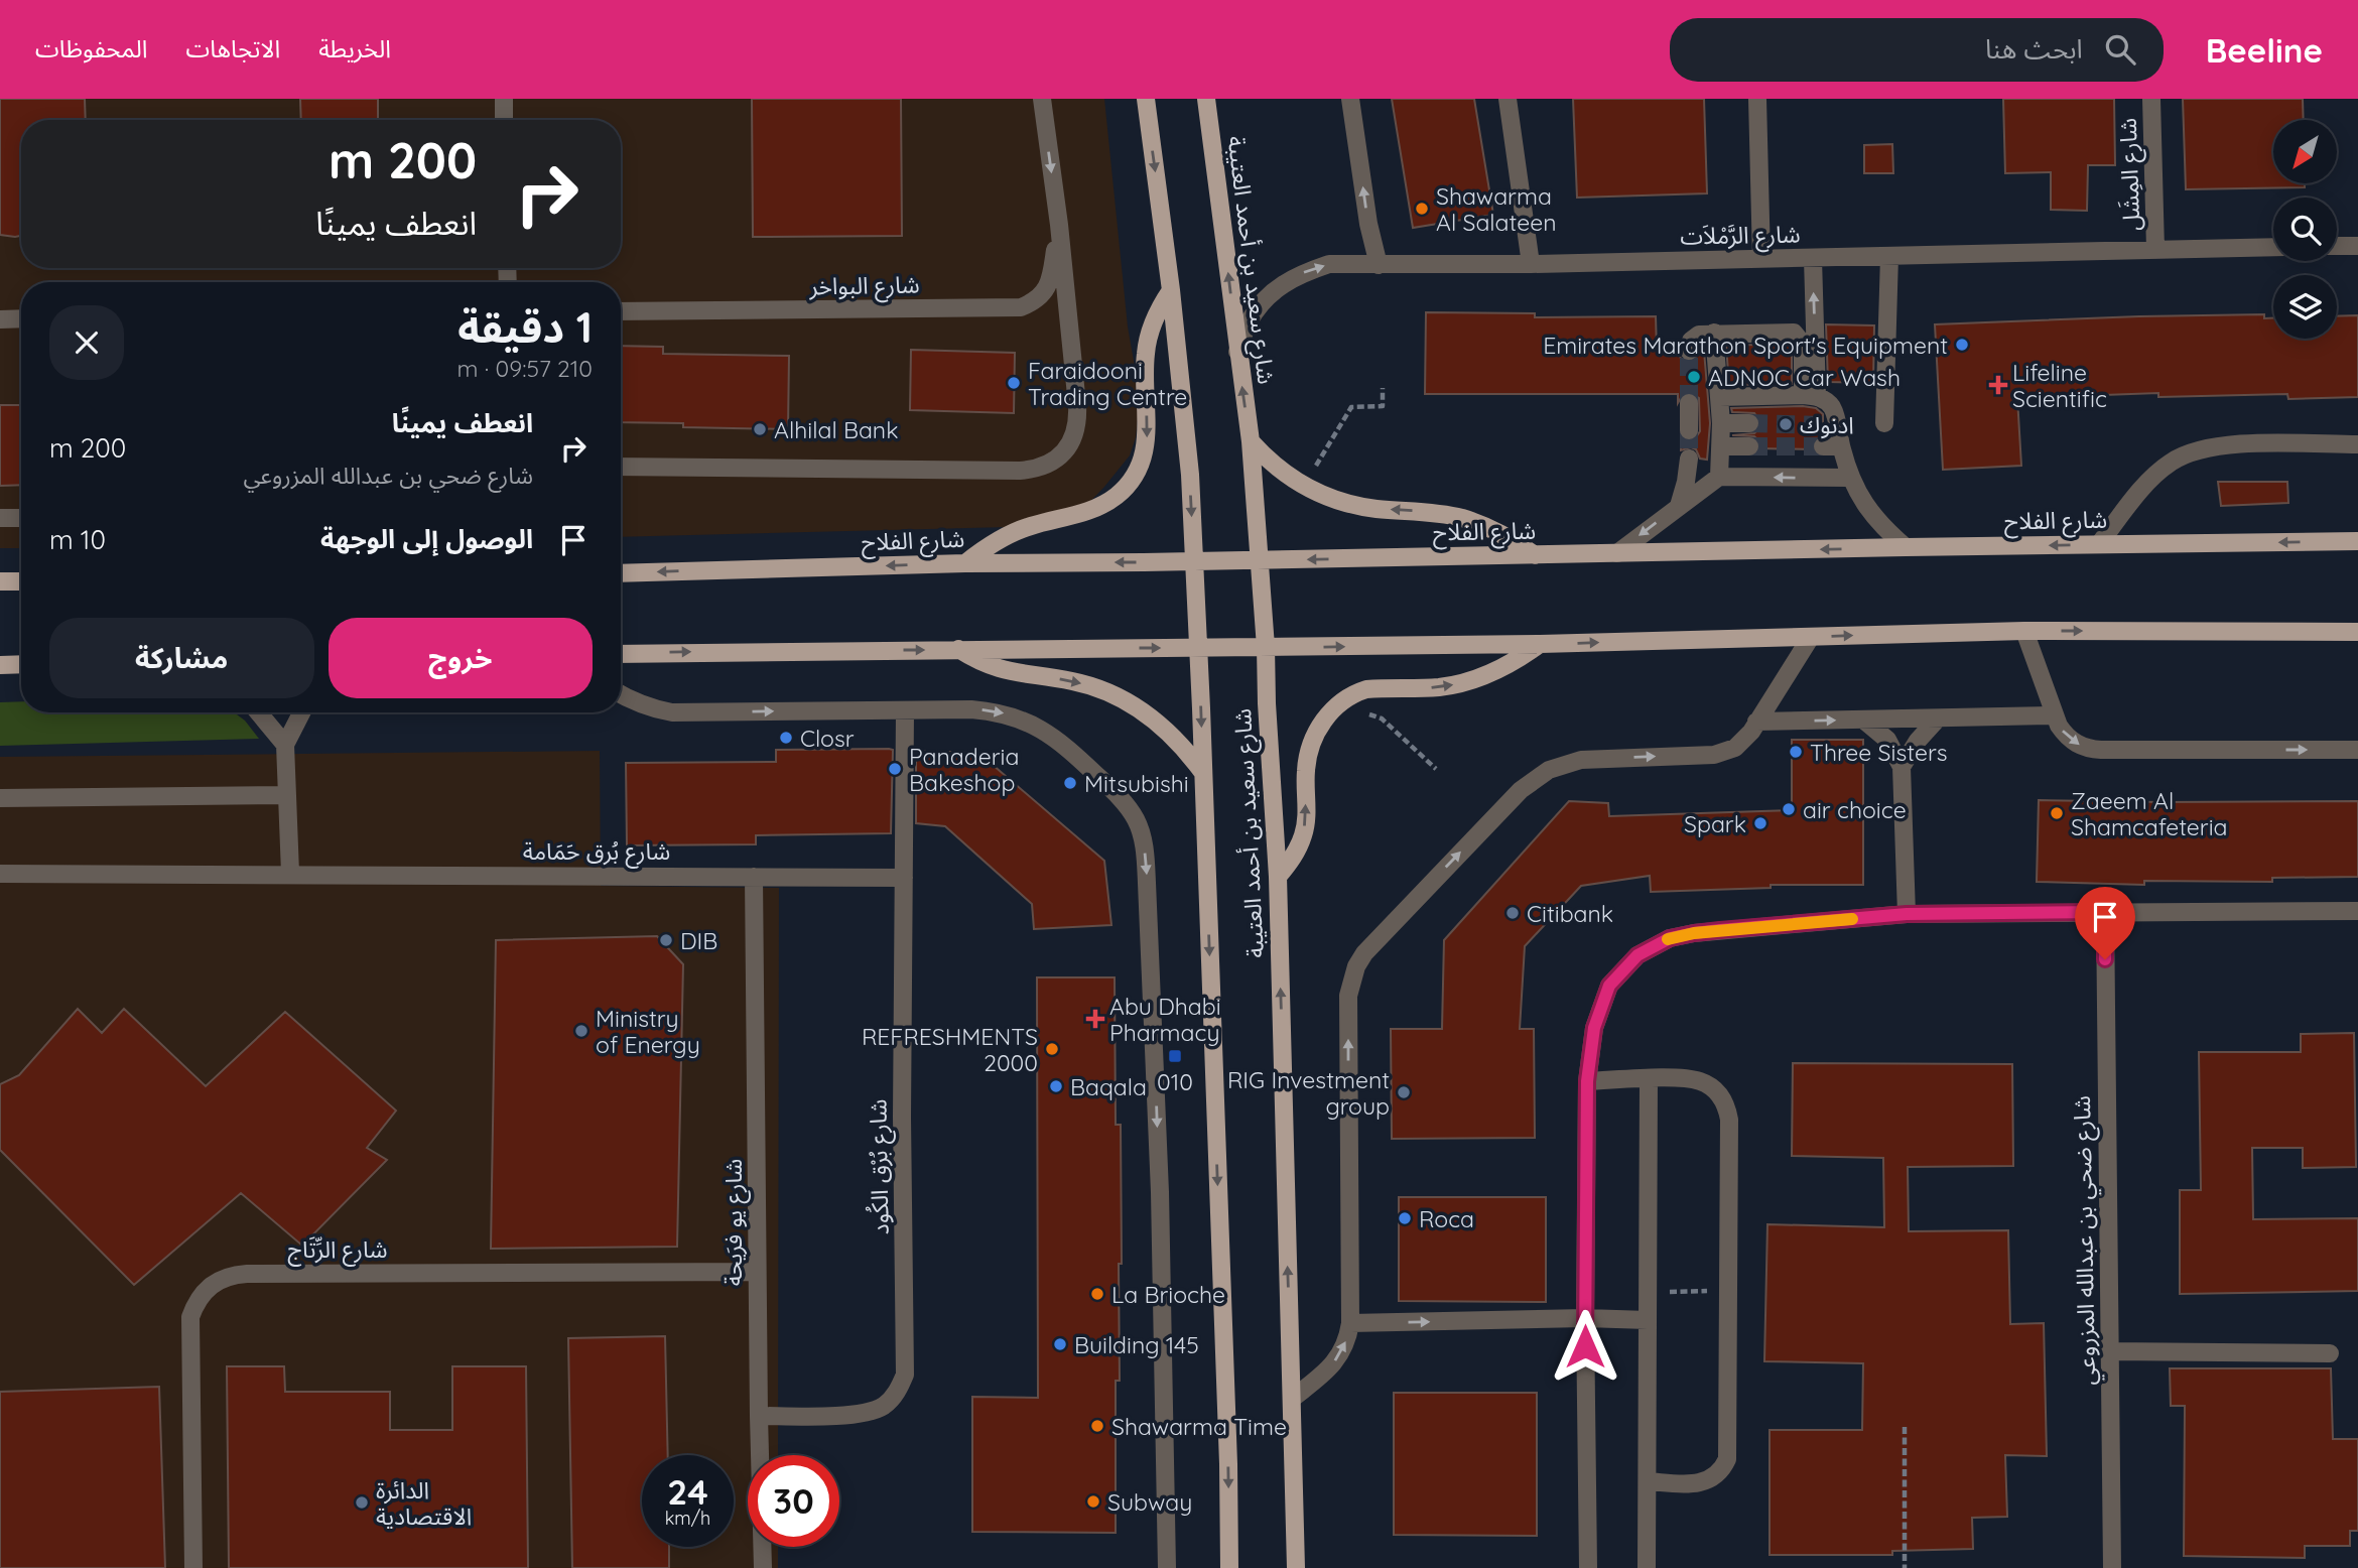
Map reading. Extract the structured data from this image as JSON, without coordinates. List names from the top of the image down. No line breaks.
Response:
{"streets":{"main road":["شارع سعيد بن أحمد العتيبة","شارع الفلاح"],"street":["شارع المِشَل","شارع الرَّمْلاَت","شارع البواخر","شارع بُرق حَمَامة","شارع بُرْق الكُود","شارع يو فرَيحة","شارع ضحي بن عبدالله المزروعي","شارع الرِّتَاج"]},"crossings":[["شارع المِشَل","شارع الرَّمْلاَت"],["شارع الرَّمْلاَت","شارع سعيد بن أحمد العتيبة"],["شارع سعيد بن أحمد العتيبة","شارع الفلاح"],["شارع بُرق حَمَامة","شارع بُرْق الكُود"],["شارع بُرق حَمَامة","شارع يو فرَيحة"],["شارع بُرْق الكُود","شارع يو فرَيحة"],["شارع يو فرَيحة","شارع الرِّتَاج"]],"places":{"other":["Shawarma Al Salateen","Emirates Marathon Sport's Equipment","ADNOC Car Wash","Faraidooni Trading Centre","ادنوك","Alhilal Bank","Closr","Three Sisters","Panaderia Bakeshop","Mitsubishi","air choice","Zaeem Al Shamcafeteria","Spark","Citibank","DIB","Ministry of Energy","REFRESHMENTS 2000","Baqala","RIG Investment group","Roca","La Brioche","Building 145","Shawarma Time","Subway","الدائرة الاقتصادية"],"health":["Lifeline Scientific","Abu Dhabi Pharmacy"],"transit":["010"]},"north":"bottom left","page":{"header":"Beeline","search":"ابحث هنا","nav":["الخريطة","الاتجاهات","المحفوظات"],"turn":["200 m","انعطف يمينًا"],"heading":["1 دقيقة","210 m · 09:57"],"list":[{"name":"انعطف يمينًا","note":"شارع ضحي بن عبدالله المزروعي","value":"200 m"},{"name":"الوصول إلى الوجهة","value":"10 m"}],"buttons":["خروج","مشاركة"],"speed":"24 km/h","limit":"30"}}
